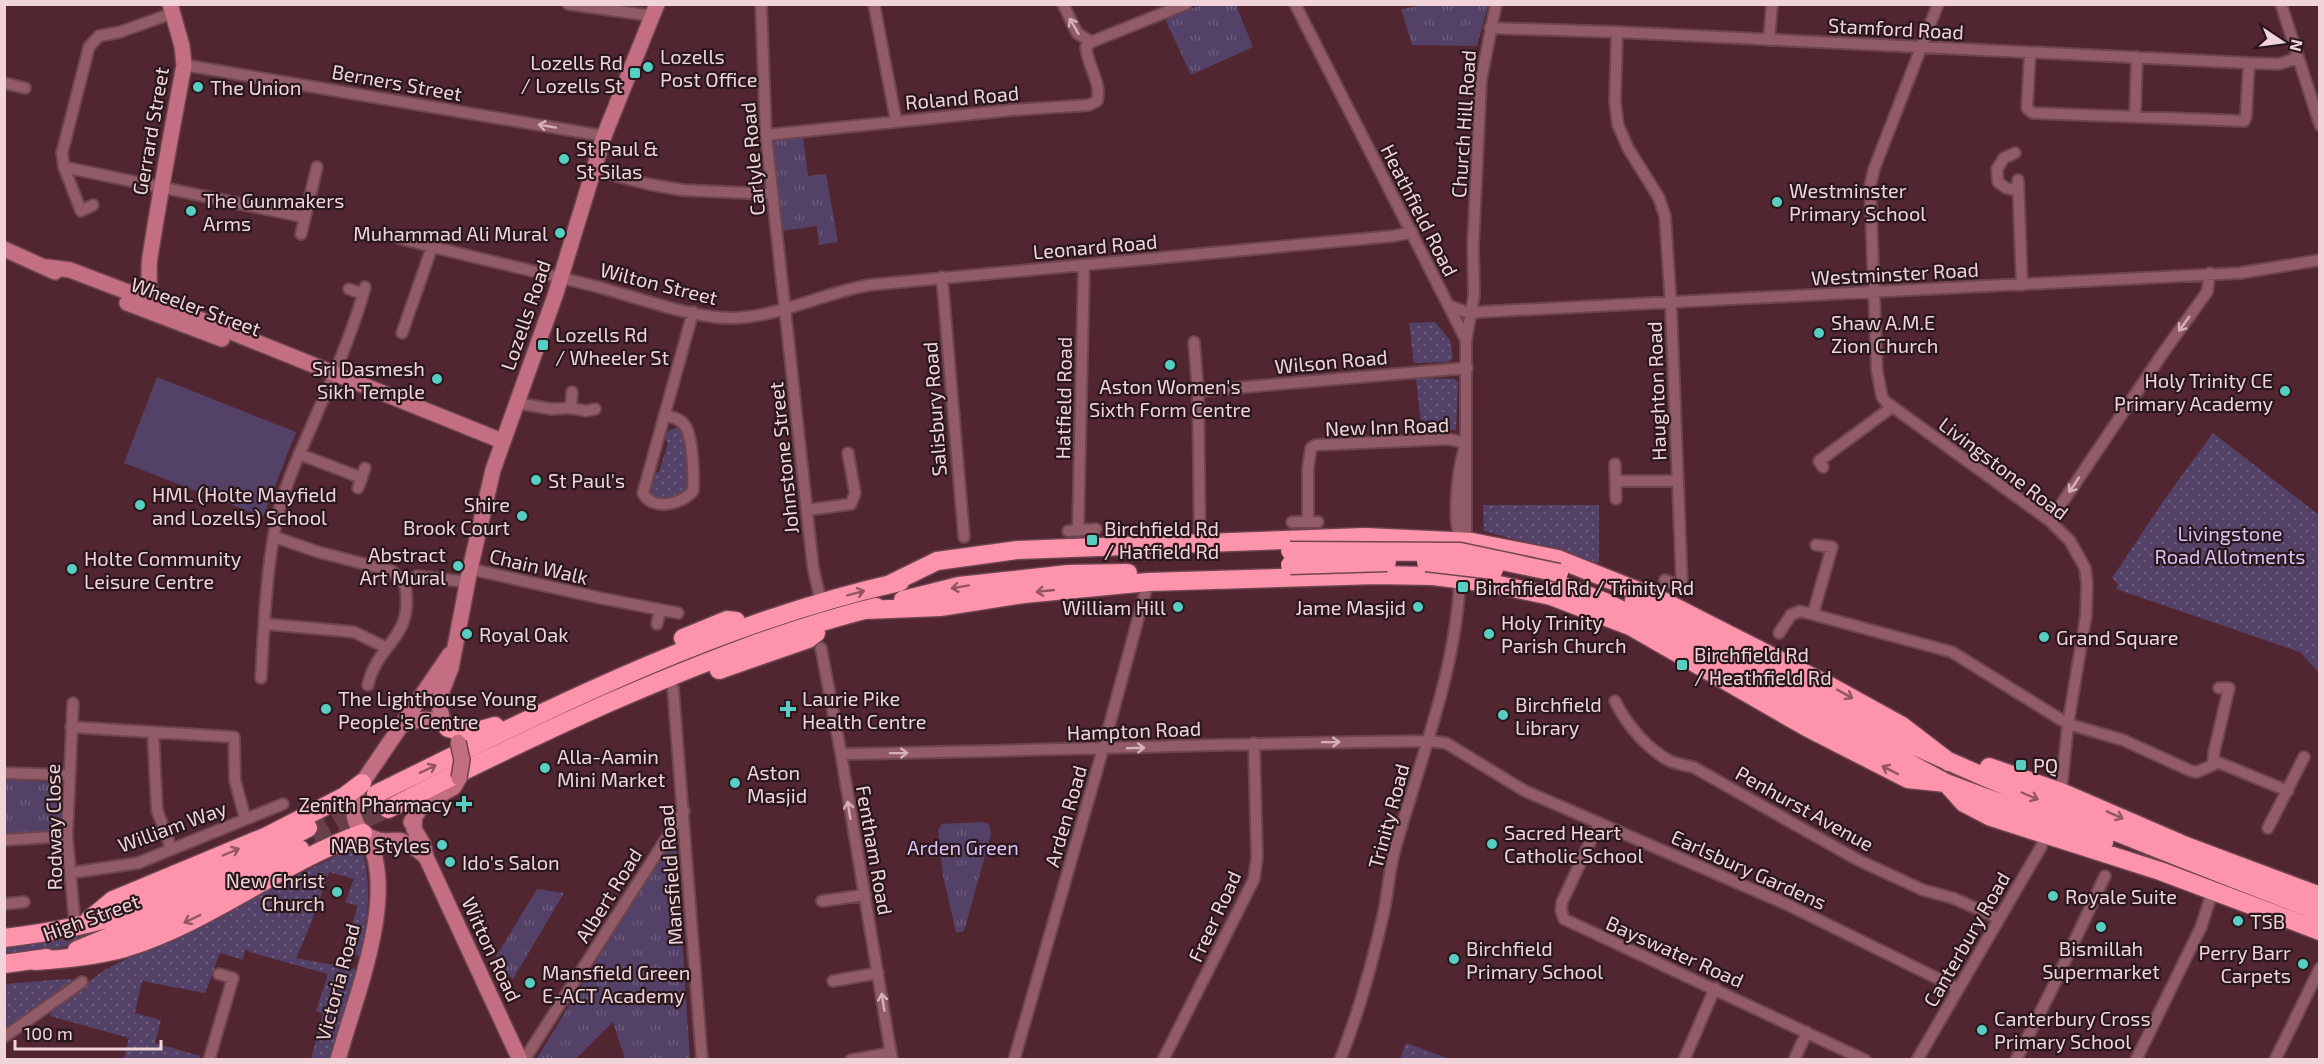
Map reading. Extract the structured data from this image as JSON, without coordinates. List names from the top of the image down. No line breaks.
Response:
{"streets":{"highway":["High Street"],"main road":["Gerrard Street","Wheeler Street","Lozells Road","Witton Road","Victoria Road"],"street":["Stamford Road","Berners Street","Roland Road","Church Hill Road","Carlyle Road","Heathfield Road","Leonard Road","Westminster Road","Wilton Street","Wilson Road","Haughton Road","Hatfield Road","Salisbury Road","New Inn Road","Johnstone Street","Livingstone Road","Chain Walk","Hampton Road","Penhurst Avenue","Arden Road","Trinity Road","William Way","Rodway Close","Fentham Road","Earlsbury Gardens","Mansfield Road","Albert Road","Freer Road","Canterbury Road","Bayswater Road"]},"crossings":[["Stamford Road","Church Hill Road"],["Stamford Road","Haughton Road"],["Stamford Road","Livingstone Road"],["Berners Street","Gerrard Street"],["Berners Street","Lozells Road"],["Roland Road","Carlyle Road"],["Church Hill Road","Westminster Road"],["Gerrard Street","Wheeler Street"],["Carlyle Road","Leonard Road"],["Carlyle Road","Wilton Street"],["Carlyle Road","Johnstone Street"],["Heathfield Road","Leonard Road"],["Heathfield Road","Westminster Road"],["Heathfield Road","Wilson Road"],["Heathfield Road","New Inn Road"],["Heathfield Road","Trinity Road"],["Leonard Road","Wilton Street"],["Leonard Road","Hatfield Road"],["Leonard Road","Salisbury Road"],["Leonard Road","Johnstone Street"],["Westminster Road","Haughton Road"],["Westminster Road","Livingstone Road"],["Wilton Street","Lozells Road"],["Wilton Street","Johnstone Street"],["Wheeler Street","Lozells Road"],["Lozells Road","Chain Walk"],["Lozells Road","Victoria Road"],["Hampton Road","Arden Road"],["Hampton Road","Trinity Road"],["Hampton Road","Fentham Road"],["Hampton Road","Earlsbury Gardens"],["Hampton Road","Freer Road"],["Penhurst Avenue","Canterbury Road"],["Trinity Road","Earlsbury Gardens"],["William Way","Rodway Close"],["Rodway Close","High Street"],["Earlsbury Gardens","Canterbury Road"],["Earlsbury Gardens","Bayswater Road"],["Mansfield Road","Albert Road"],["Albert Road","Witton Road"]],"one_way":["Berners Street","Hampton Road","Fentham Road"],"parks":["Livingstone Road Allotments","Arden Green"],"places":{"other":["Lozells Post Office","The Union","St Paul & St Silas","Westminster Primary School","The Gunmakers Arms","Muhammad Ali Mural","Shaw A.M.E Zion Church","Aston Women's Sixth Form Centre","Sri Dasmesh Sikh Temple","Holy Trinity CE Primary Academy","St Paul's","HML (Holte Mayfield and Lozells) School","Shire Brook Court","Abstract Art Mural","Holte Community Leisure Centre","William Hill","Jame Masjid","Royal Oak","Holy Trinity Parish Church","Grand Square","The Lighthouse Young People's Centre","Birchfield Library","Alla-Aamin Mini Market","Aston Masjid","Sacred Heart Catholic School","NAB Styles","Ido's Salon","New Christ Church","Royale Suite","TSB","Bismillah Supermarket","Birchfield Primary School","Perry Barr Carpets","Mansfield Green E-ACT Academy","Canterbury Cross Primary School"],"transit":["Lozells Rd / Lozells St","Lozells Rd / Wheeler St","Birchfield Rd / Hatfield Rd","Birchfield Rd / Trinity Rd","Birchfield Rd / Heathfield Rd","PQ"],"health":["Laurie Pike Health Centre","Zenith Pharmacy"]},"scale_bar":"100 m","north":"right"}
